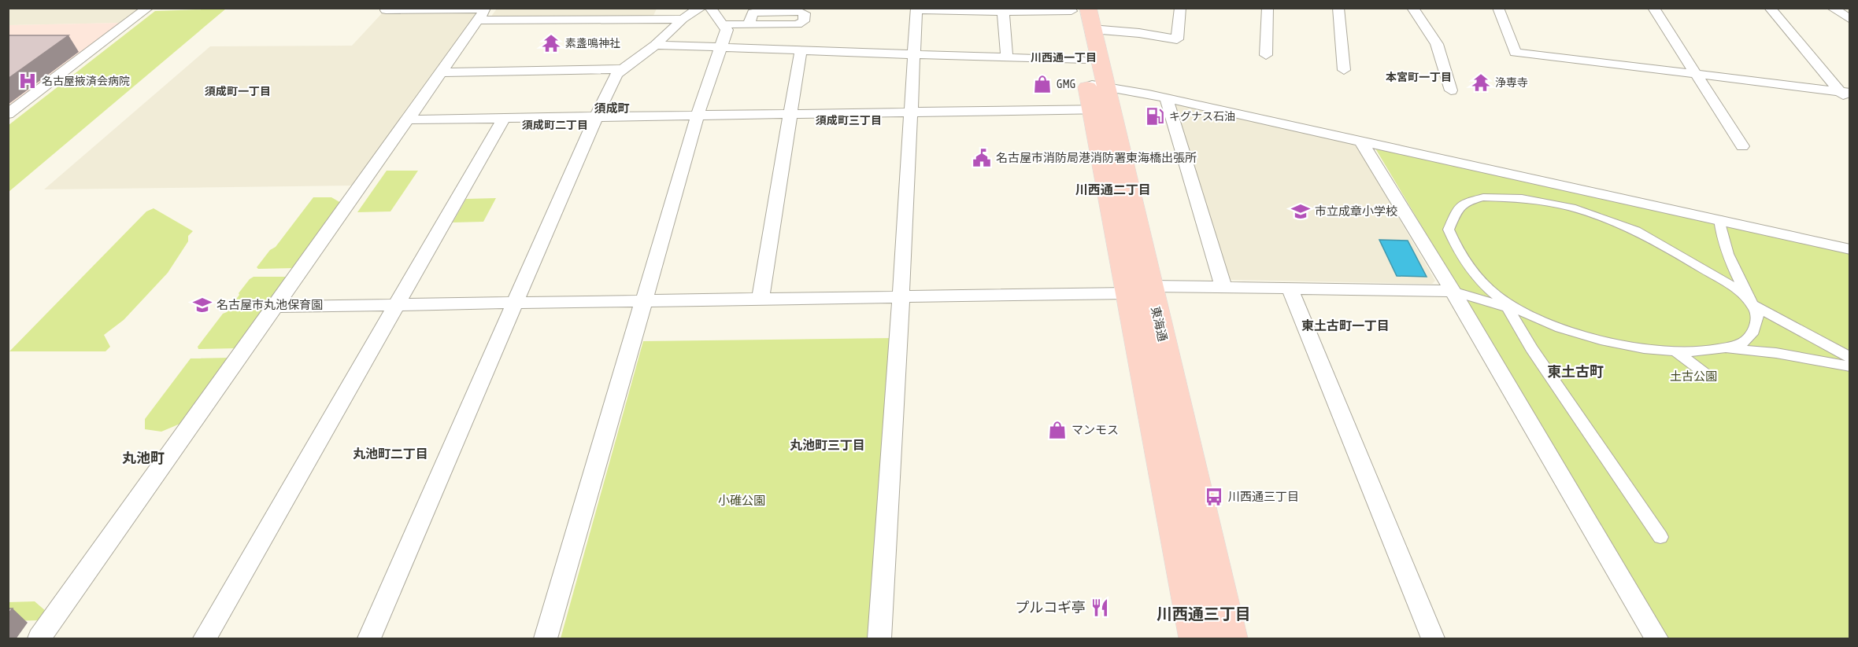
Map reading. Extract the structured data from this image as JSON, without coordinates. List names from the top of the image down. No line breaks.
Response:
{"streets":{"main road":["東海通"]},"districts":["川西通一丁目","本宮町一丁目","須成町一丁目","須成町","須成町三丁目","須成町二丁目","川西通二丁目","東土古町一丁目","東土古町","丸池町三丁目","丸池町二丁目","丸池町","川西通三丁目"],"parks":["土古公園","小碓公園"],"places":{"temple":["素盞鳴神社","浄専寺"],"hospital":["名古屋掖済会病院"],"shop":["GMG","マンモス"],"fuel station":["キグナス石油"],"public building":["名古屋市消防局港消防署東海橋出張所"],"school or university":["市立成章小学校","名古屋市丸池保育園"],"bus stop":["川西通三丁目"],"restaurant":["プルコギ亭"]}}
